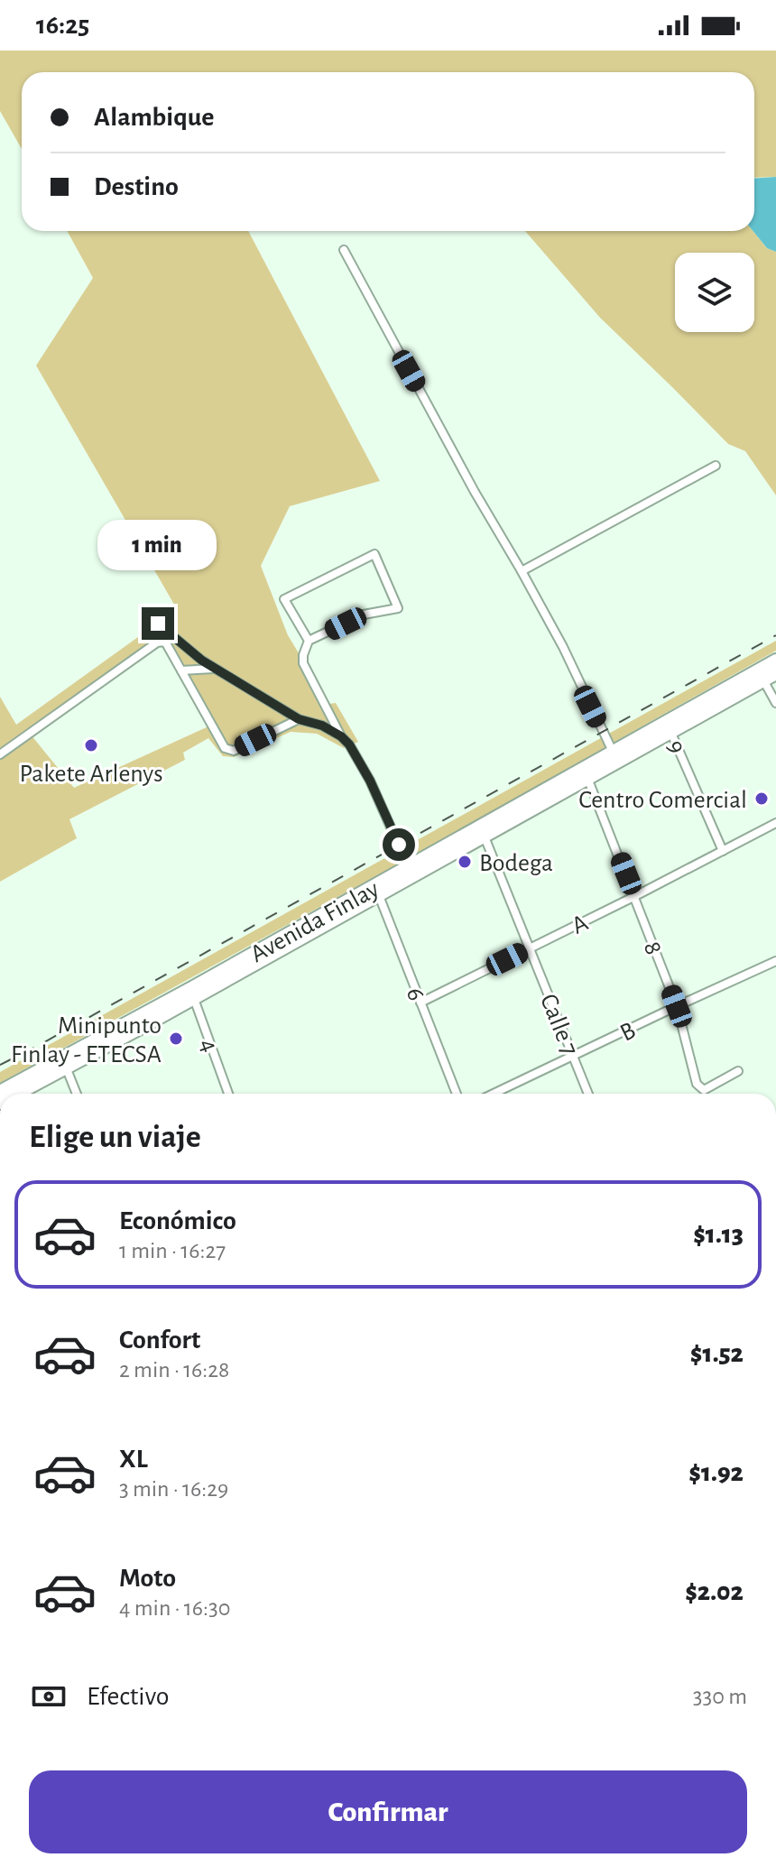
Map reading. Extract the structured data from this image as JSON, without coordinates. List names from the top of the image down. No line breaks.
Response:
{"streets":{"highway":["Avenida Finlay"],"street":["9","A","8","6","Calle 7","B","4"]},"crossings":[["9","Avenida Finlay"],["9","A"],["Avenida Finlay","8"],["Avenida Finlay","6"],["Avenida Finlay","Calle 7"],["Avenida Finlay","4"],["A","8"],["A","6"],["A","Calle 7"],["8","B"],["Calle 7","B"]],"places":["Pakete Arlenys","Centro Comercial","Bodega","Minipunto Finlay - ETECSA"],"page":{"status":"16:25","banner":["Alambique","Destino"],"bubble":"1 min","heading":"Elige un viaje","list":[{"name":"Económico","note":"1 min · 16:27","value":"$1.13"},{"name":"Confort","note":"2 min · 16:28","value":"$1.52"},{"name":"XL","note":"3 min · 16:29","value":"$1.92"},{"name":"Moto","note":"4 min · 16:30","value":"$2.02"}],"pay":["Efectivo","330 m"],"buttons":"Confirmar"}}
